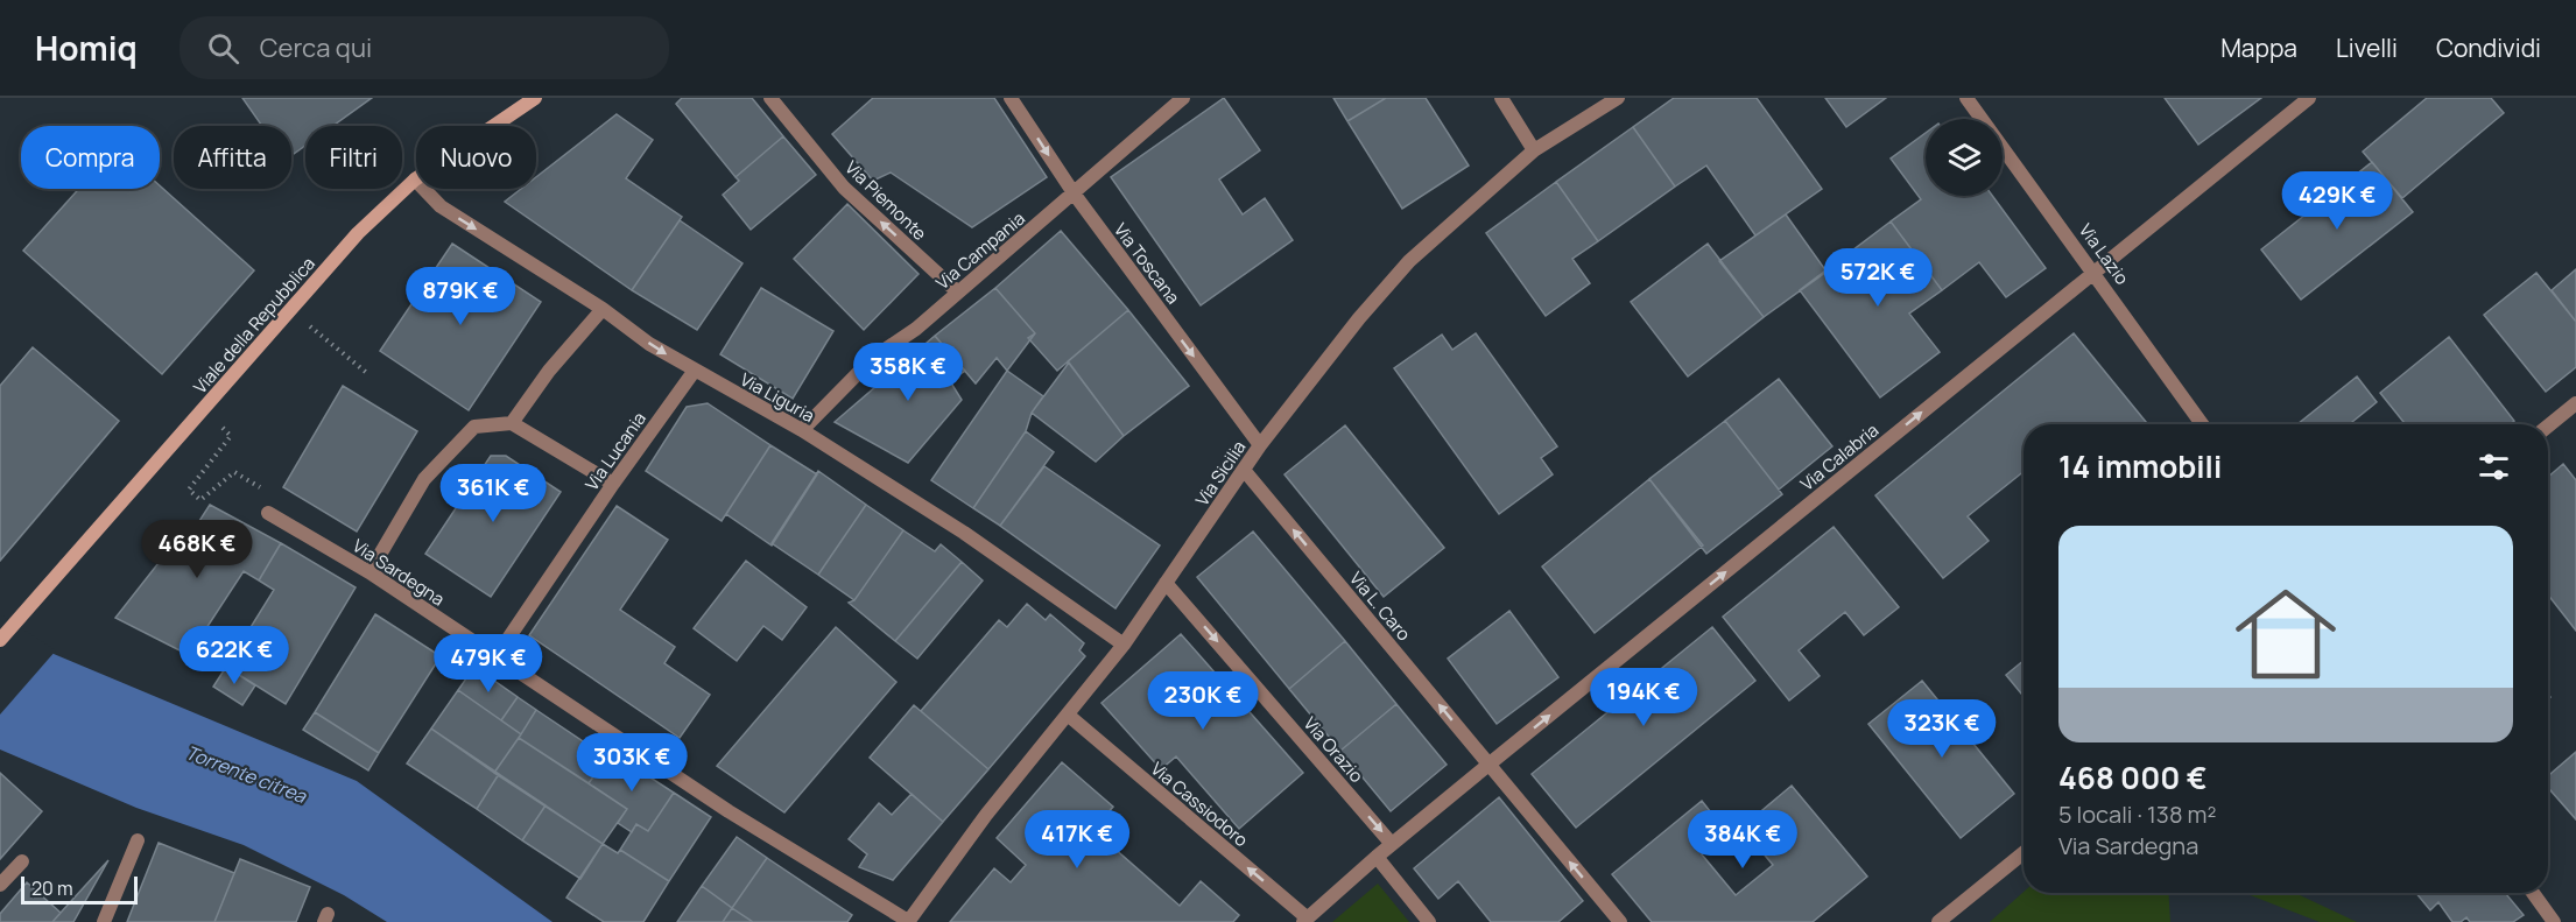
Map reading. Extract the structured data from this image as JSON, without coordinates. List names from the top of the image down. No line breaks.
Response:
{"streets":{"main road":["Viale della Repubblica"],"street":["Via Piemonte","Via Campania","Via Lazio","Via Toscana","Via Liguria","Via Lucania","Via Calabria","Via Sicilia","Via Sardegna","Via L. Caro","Via Orazio","Via Cassiodoro"]},"crossings":[["Via Piemonte","Via Campania"],["Via Campania","Via Toscana"],["Via Campania","Via Liguria"],["Via Lazio","Via Calabria"],["Via Toscana","Via Sicilia"],["Viale della Repubblica","Via Liguria"],["Via Liguria","Via Lucania"],["Via Liguria","Via Sicilia"],["Via Lucania","Via Sardegna"],["Via Calabria","Via L. Caro"],["Via Calabria","Via Orazio"],["Via Calabria","Via Cassiodoro"],["Via Sicilia","Via Sardegna"],["Via Sicilia","Via L. Caro"],["Via Sicilia","Via Orazio"],["Via Sicilia","Via Cassiodoro"]],"one_way":["Via Piemonte","Via Toscana","Via Liguria","Via Calabria","Via L. Caro","Via Orazio","Via Cassiodoro"],"water":["Torrente citrea"],"scale_bar":"20 m","page":{"header":"Homiq","search":"Cerca qui","nav":["Mappa","Livelli","Condividi"],"chip":["Compra","Affitta","Filtri","Nuovo"],"price":["429K €","572K €","879K €","358K €","361K €","468K €","622K €","479K €","194K €","230K €","323K €","303K €","417K €","384K €"],"heading":"14 immobili","list":[{"name":"468 000 €","note":"5 locali · 138 m² · Via Sardegna"}],"scale":"20 m"}}
